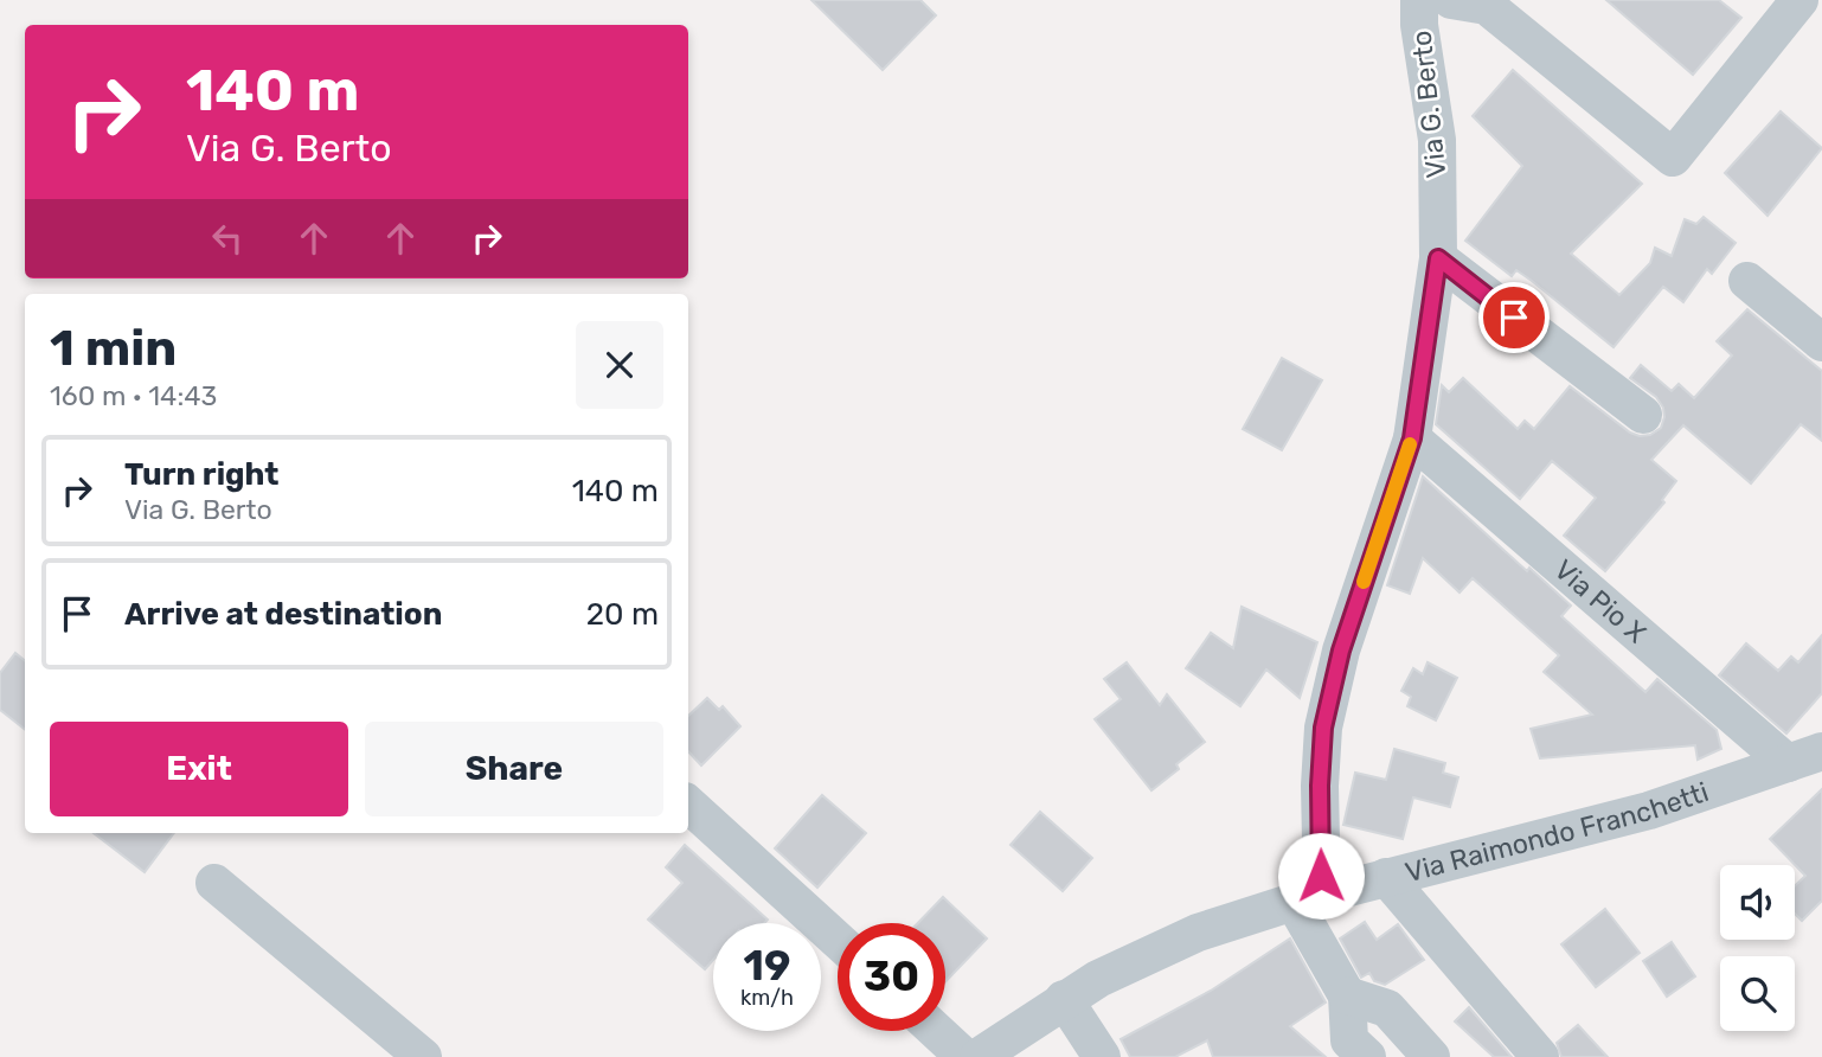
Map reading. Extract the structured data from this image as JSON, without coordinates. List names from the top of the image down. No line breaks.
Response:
{"streets":{"street":["Via G. Berto","Via Pio X","Via Raimondo Franchetti"]},"crossings":[["Via G. Berto","Via Pio X"],["Via G. Berto","Via Raimondo Franchetti"],["Via Pio X","Via Raimondo Franchetti"]],"page":{"turn":["140 m","Via G. Berto"],"heading":["1 min","160 m · 14:43"],"list":[{"name":"Turn right","note":"Via G. Berto","value":"140 m"},{"name":"Arrive at destination","value":"20 m"}],"buttons":["Exit","Share"],"speed":"19 km/h","limit":"30"}}
